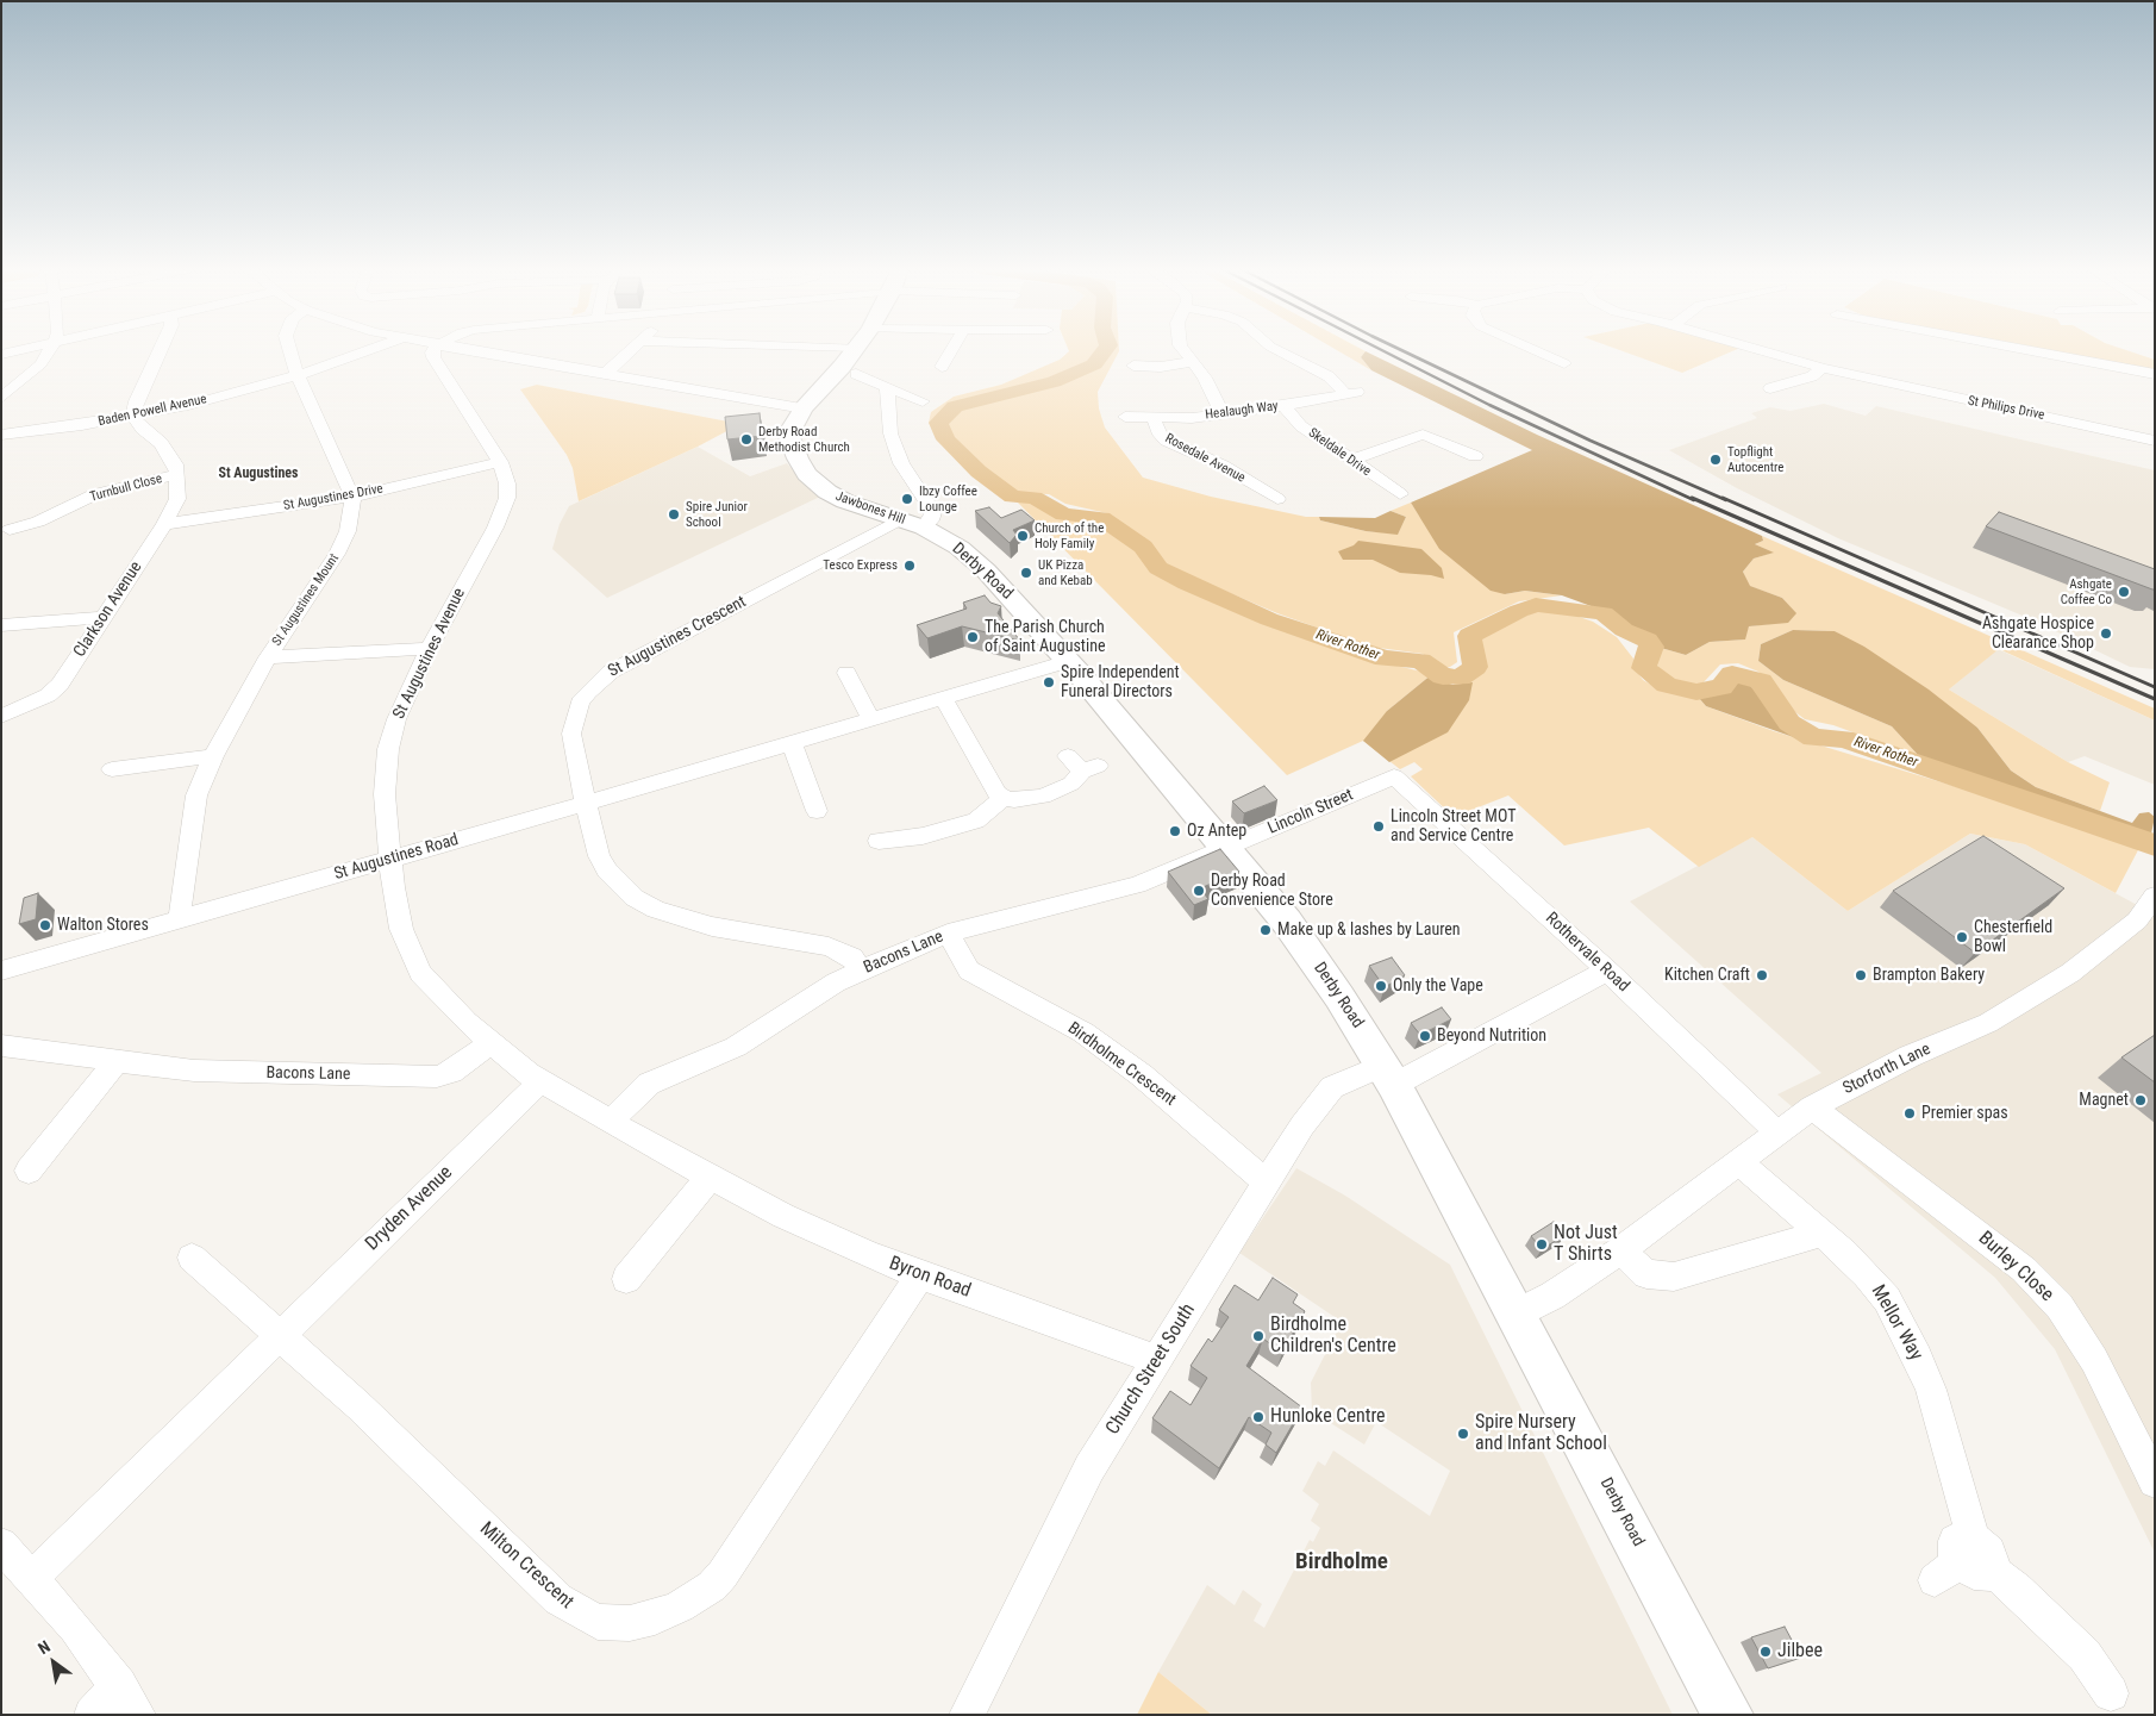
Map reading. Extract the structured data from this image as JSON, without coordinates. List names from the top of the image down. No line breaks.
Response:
{"streets":{"highway":["Jawbones Hill","Derby Road"],"street":["St Philips Drive","Baden Powell Avenue","Healaugh Way","Skeldale Drive","Rosedale Avenue","Turnbull Close","St Augustines Drive","St Augustines Mount","Clarkson Avenue","St Augustines Crescent","St Augustines Avenue","Lincoln Street","St Augustines Road","Bacons Lane","Rothervale Road","Birdholme Crescent","Storforth Lane","Dryden Avenue","Burley Close","Byron Road","Mellor Way","Church Street South","Milton Crescent"]},"crossings":[["Healaugh Way","Skeldale Drive"],["Healaugh Way","Rosedale Avenue"],["Turnbull Close","Clarkson Avenue"],["St Augustines Drive","St Augustines Mount"],["St Augustines Drive","Clarkson Avenue"],["St Augustines Drive","St Augustines Avenue"],["Jawbones Hill","Derby Road"],["Jawbones Hill","St Augustines Crescent"],["Derby Road","Lincoln Street"],["Derby Road","St Augustines Road"],["Derby Road","Bacons Lane"],["Derby Road","Storforth Lane"],["Derby Road","Church Street South"],["St Augustines Mount","St Augustines Road"],["St Augustines Crescent","St Augustines Road"],["St Augustines Crescent","Bacons Lane"],["St Augustines Avenue","St Augustines Road"],["St Augustines Avenue","Bacons Lane"],["St Augustines Avenue","Dryden Avenue"],["St Augustines Avenue","Byron Road"],["Lincoln Street","Bacons Lane"],["Lincoln Street","Rothervale Road"],["Bacons Lane","Birdholme Crescent"],["Bacons Lane","Byron Road"],["Rothervale Road","Storforth Lane"],["Rothervale Road","Church Street South"],["Birdholme Crescent","Church Street South"],["Storforth Lane","Burley Close"],["Storforth Lane","Mellor Way"],["Dryden Avenue","Byron Road"],["Dryden Avenue","Milton Crescent"],["Byron Road","Church Street South"],["Byron Road","Milton Crescent"]],"districts":["St Augustines","Birdholme"],"water":["River Rother"],"places":["Derby Road Methodist Church","Topflight Autocentre","Ibzy Coffee Lounge","Spire Junior School","Church of the Holy Family","Tesco Express","UK Pizza and Kebab","Ashgate Coffee Co","Ashgate Hospice Clearance Shop","The Parish Church of Saint Augustine","Spire Independent Funeral Directors","Lincoln Street MOT and Service Centre","Oz Antep","Derby Road Convenience Store","Walton Stores","Make up & lashes by Lauren","Chesterfield Bowl","Kitchen Craft","Brampton Bakery","Only the Vape","Beyond Nutrition","Magnet","Premier spas","Not Just T Shirts","Birdholme Children's Centre","Hunloke Centre","Spire Nursery and Infant School","Jilbee"],"north":"top left"}
